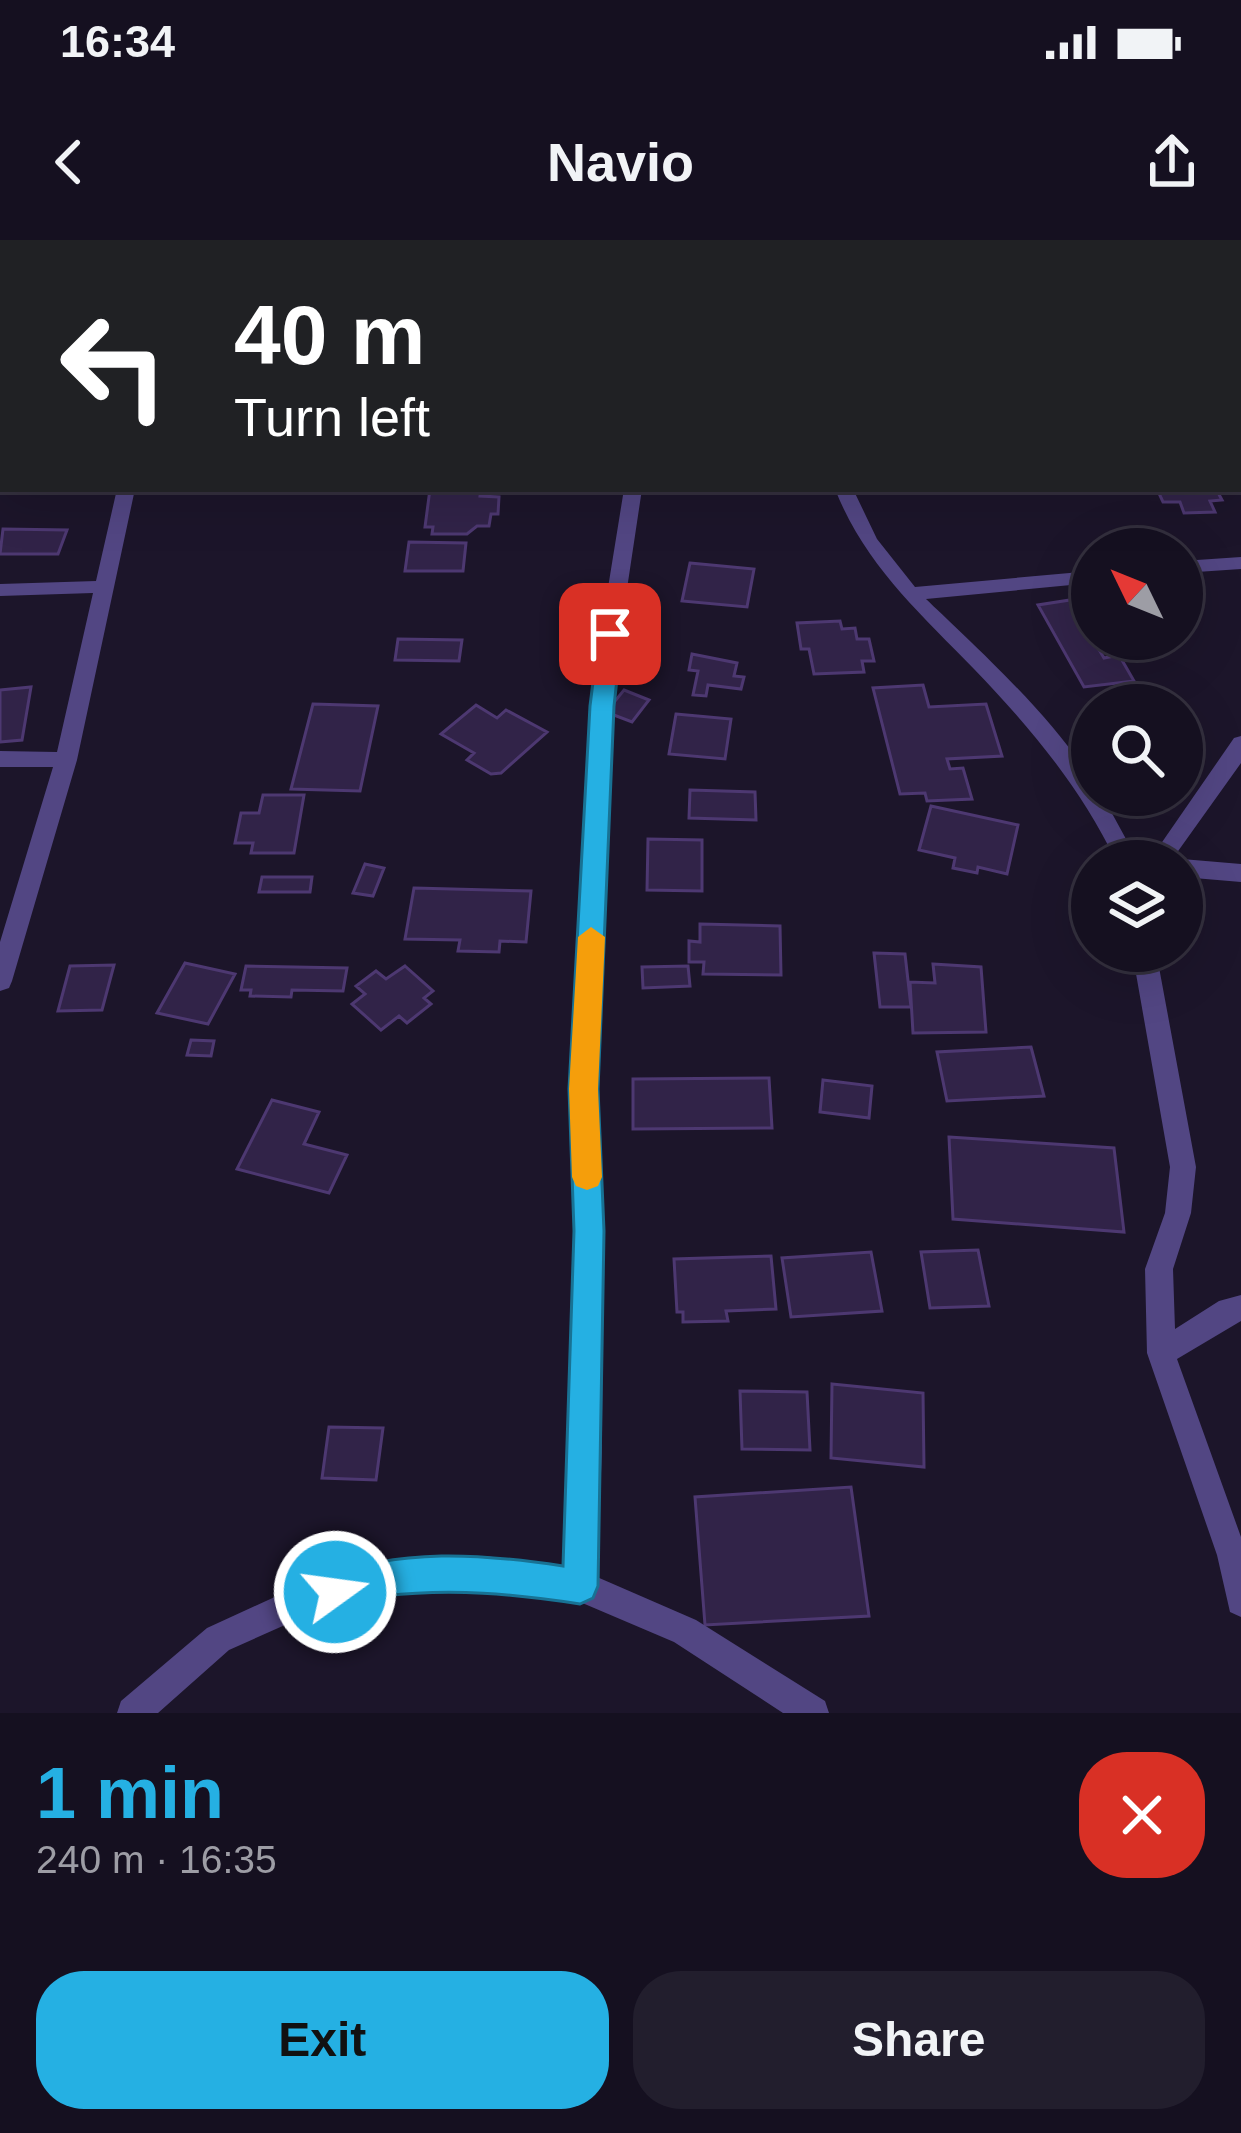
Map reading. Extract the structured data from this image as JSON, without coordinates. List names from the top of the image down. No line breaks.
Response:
{"north":"top left","page":{"status":"16:34","header":"Navio","turn":["40 m","Turn left"],"heading":["1 min","240 m · 16:35"],"buttons":["Exit","Share"]}}
